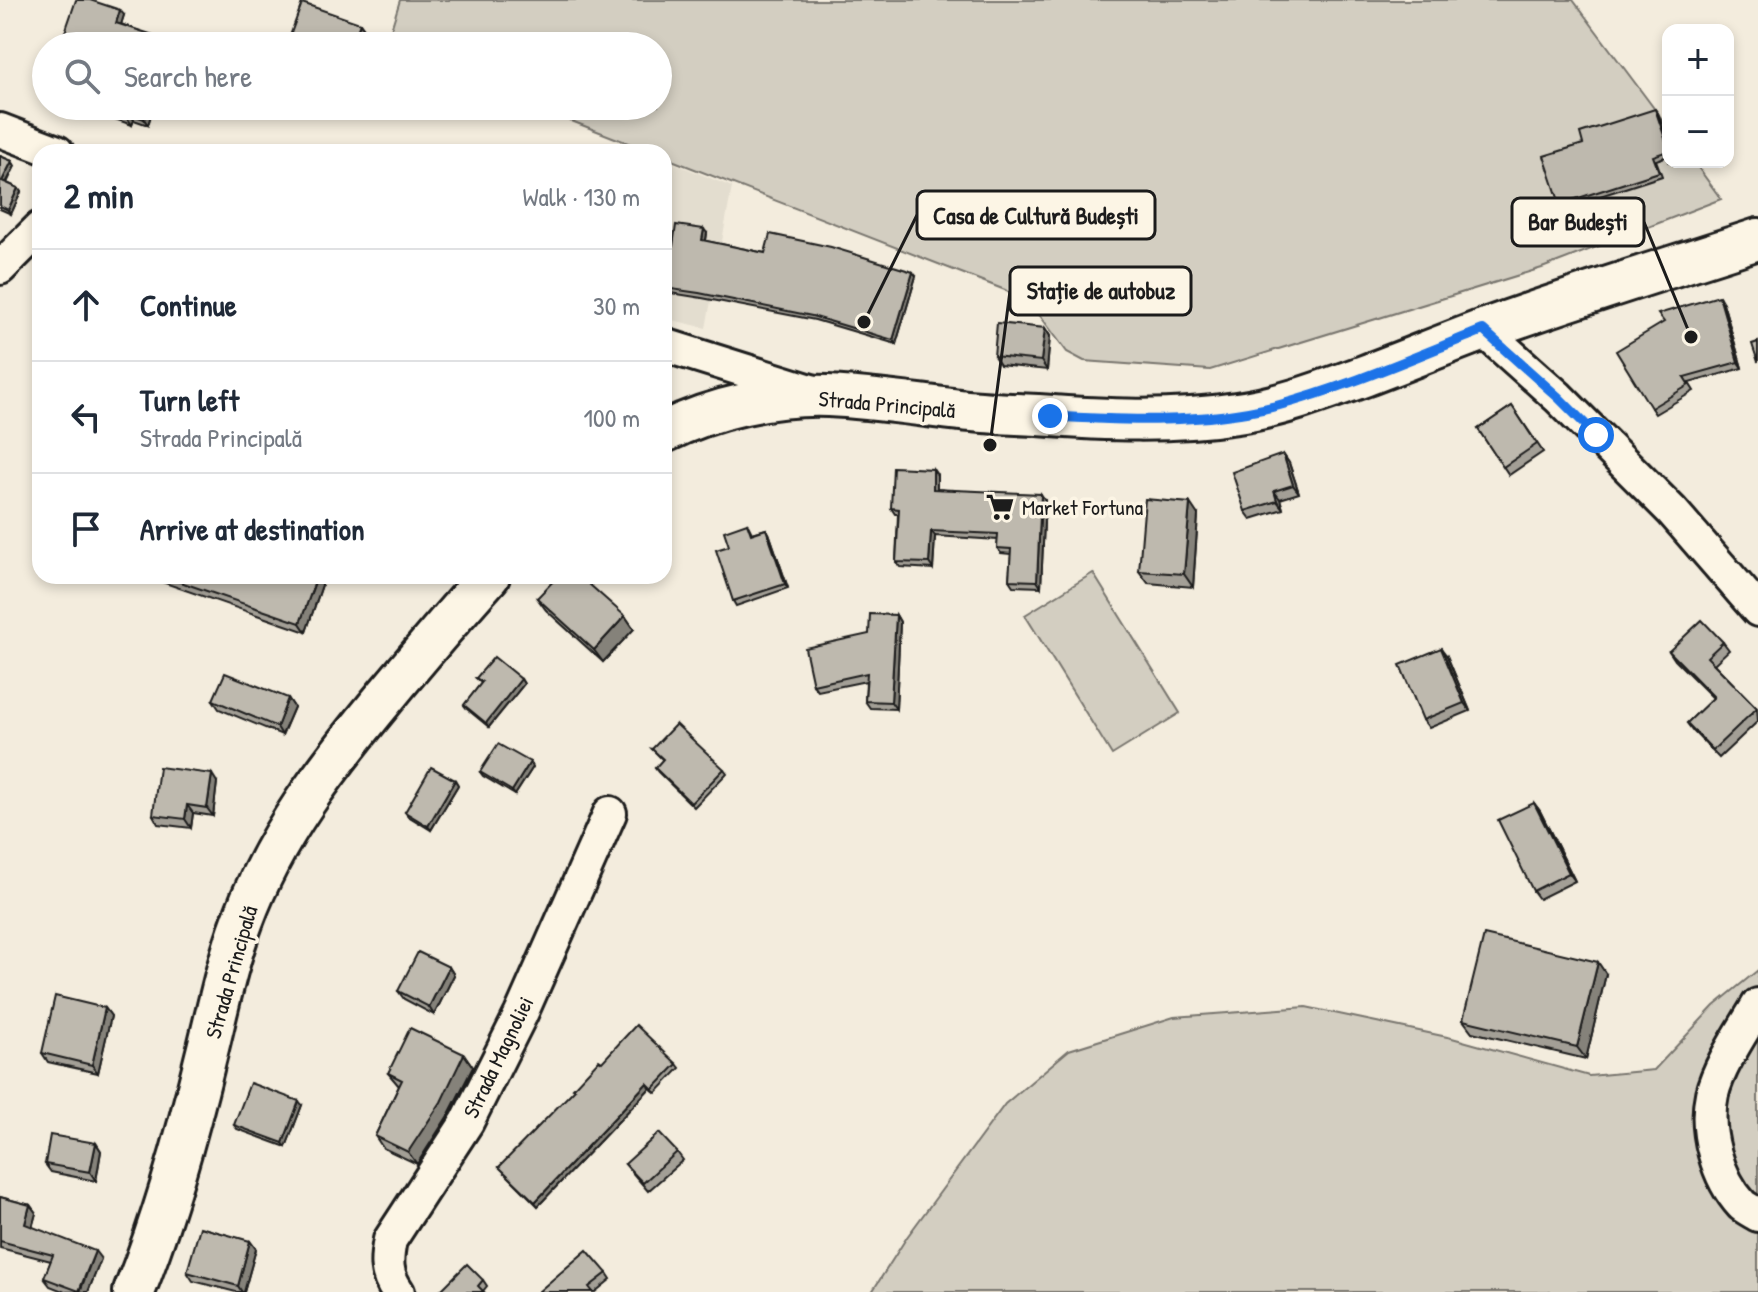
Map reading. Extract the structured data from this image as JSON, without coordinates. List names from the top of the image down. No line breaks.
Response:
{"streets":{"main road":["Strada Principală"],"street":["Strada Magnoliei"]},"places":{"other":["Casa de Cultură Budești","Bar Budești","Stație de autobuz"],"supermarket":["Market Fortuna"]},"page":{"map_buttons":["+","−"],"search":"Search here","heading":["2 min","Walk · 130 m"],"list":[["Continue","30 m"],["Turn left","Strada Principală","100 m"],"Arrive at destination"]}}
